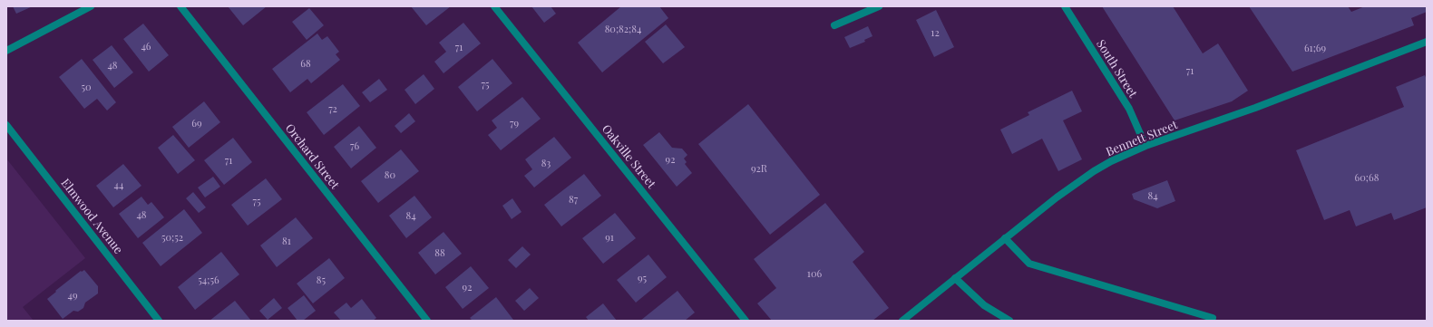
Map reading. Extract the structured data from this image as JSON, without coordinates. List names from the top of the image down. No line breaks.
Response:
{"streets":{"street":["South Street","Bennett Street","Orchard Street","Oakville Street","Elmwood Avenue"]},"crossings":[["South Street","Bennett Street"]],"house_numbers":["80;82;84","12","46","71","61;69","68","48","71","75","50","72","69","79","76","92","71","83","92R","80","60;68","44","84","87","75","48","84","50;52","91","81","88","106","95","54;56","85","92","49"]}
